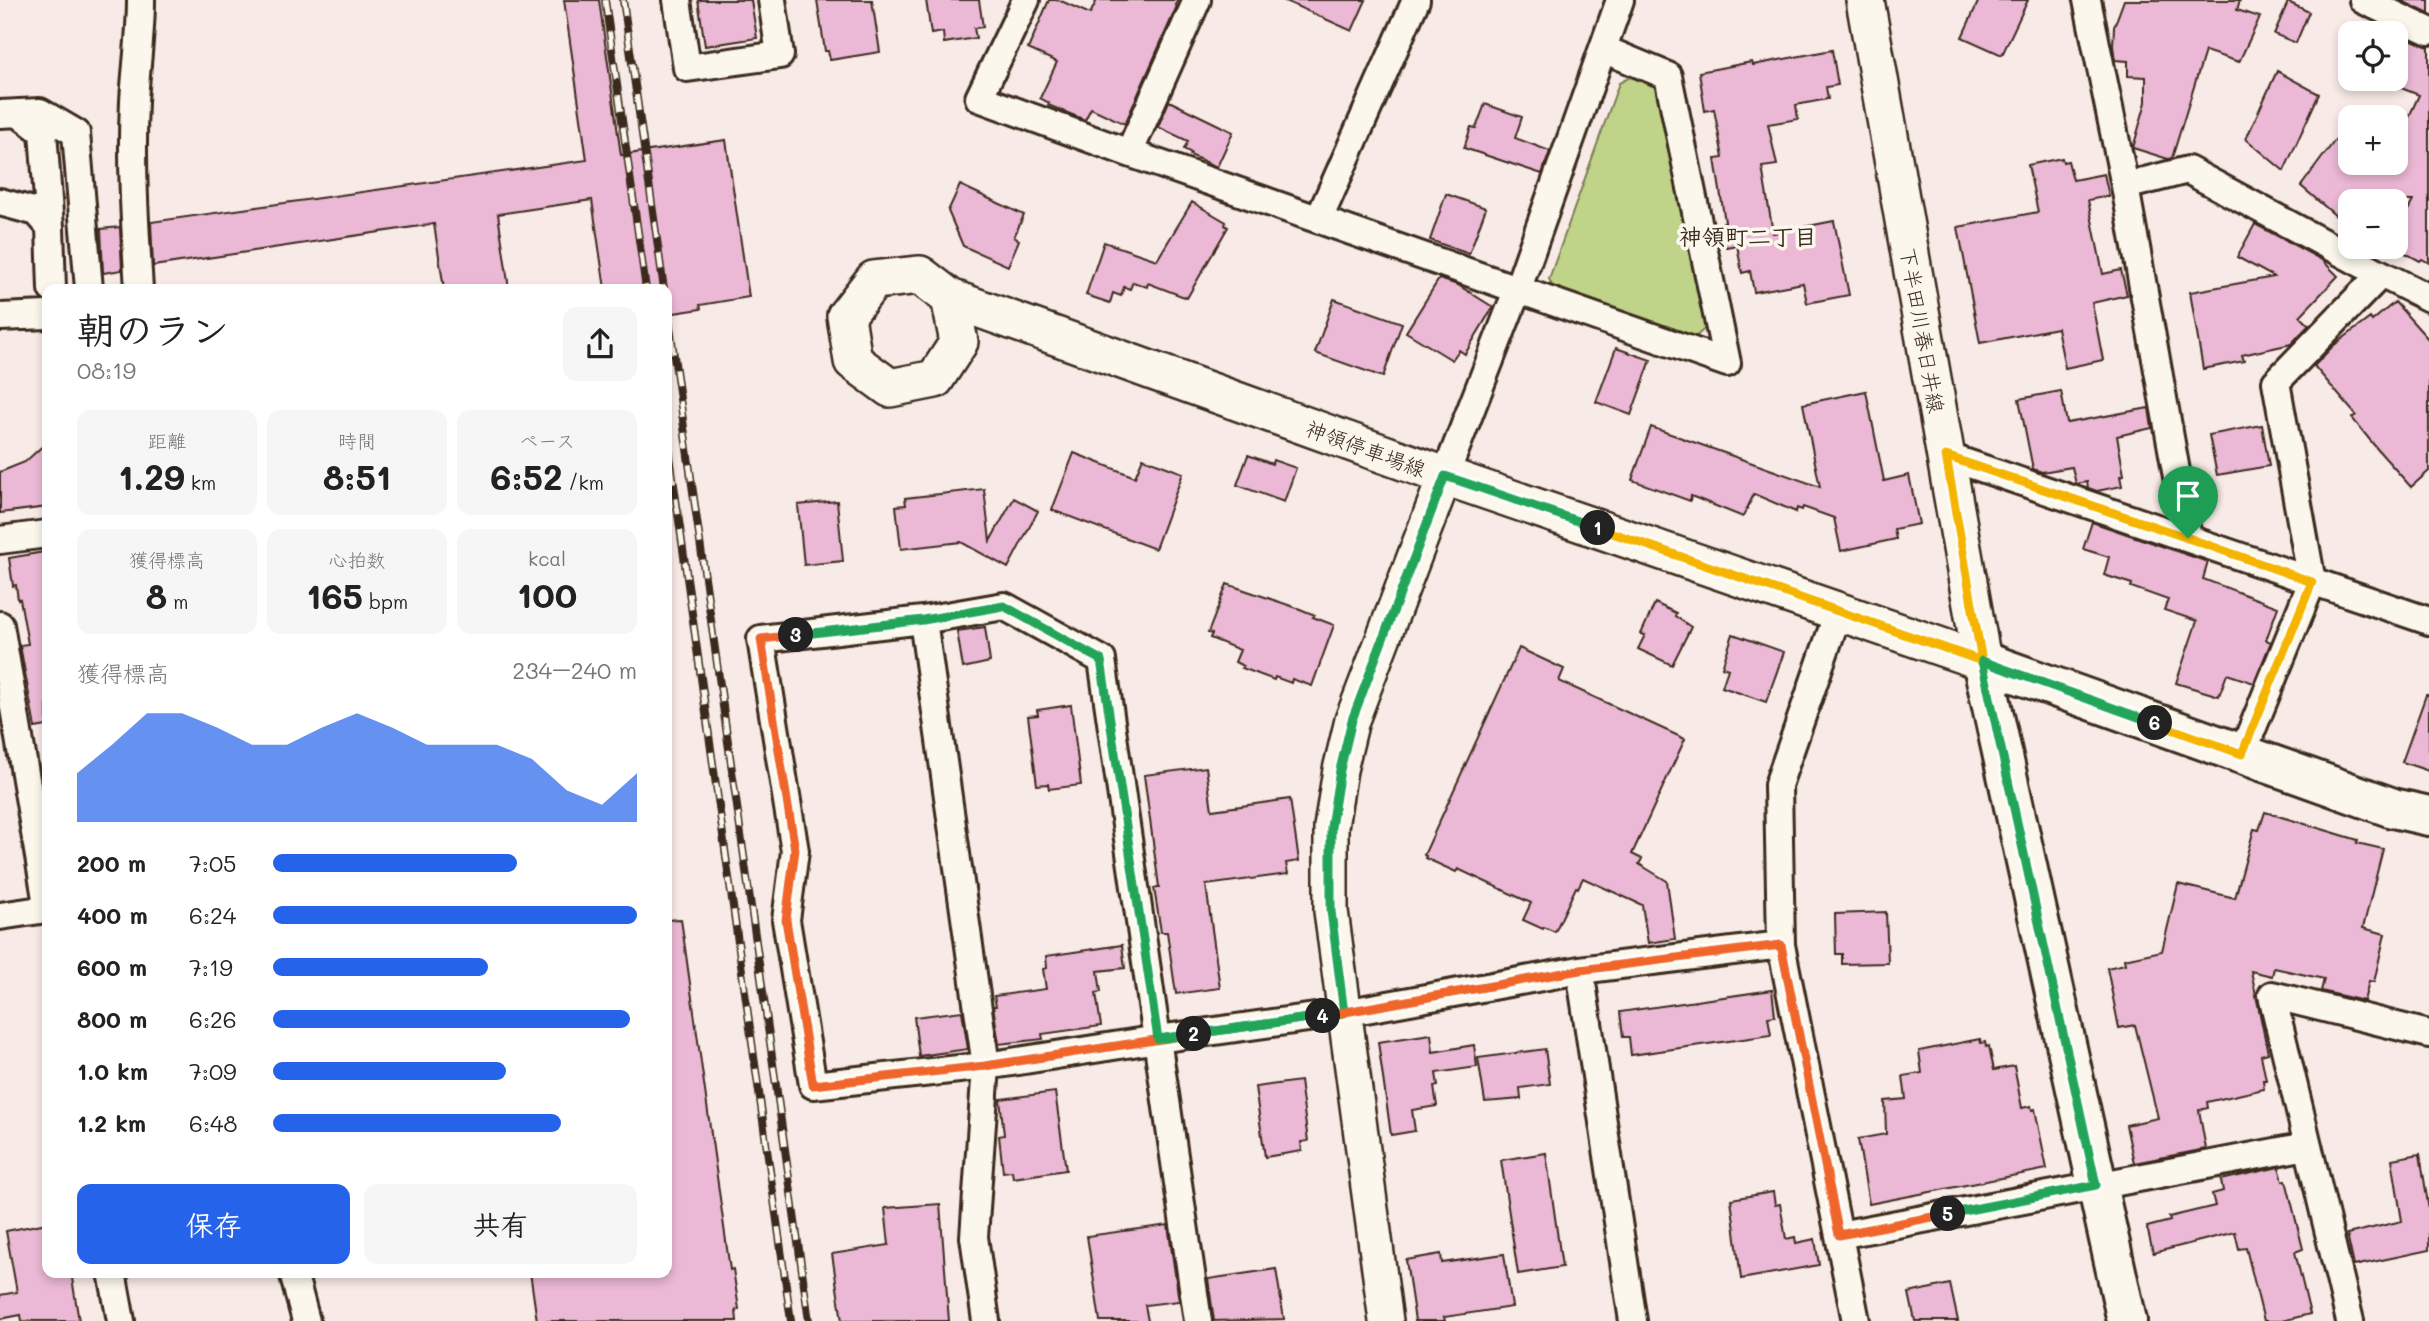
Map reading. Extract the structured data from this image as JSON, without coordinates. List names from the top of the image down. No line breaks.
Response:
{"streets":{"main road":["下半田川春日井線","神領停車場線"]},"crossings":[["下半田川春日井線","神領停車場線"]],"districts":["神領町二丁目"],"page":{"map_buttons":["+","−"],"heading":["朝のラン","08:19"],"stats":[["距離","1.29 km"],["時間","8:51"],["ペース","6:52 /km"],["獲得標高","8 m"],["心拍数","165 bpm"],["kcal","100"]],"pins":["1","3","6","4","2","5"],"chart":["獲得標高","234–240 m"],"list":[{"name":"200 m","note":"7:05"},{"name":"400 m","note":"6:24"},{"name":"600 m","note":"7:19"},{"name":"800 m","note":"6:26"},{"name":"1.0 km","note":"7:09"},{"name":"1.2 km","note":"6:48"}],"buttons":["保存","共有"]}}
